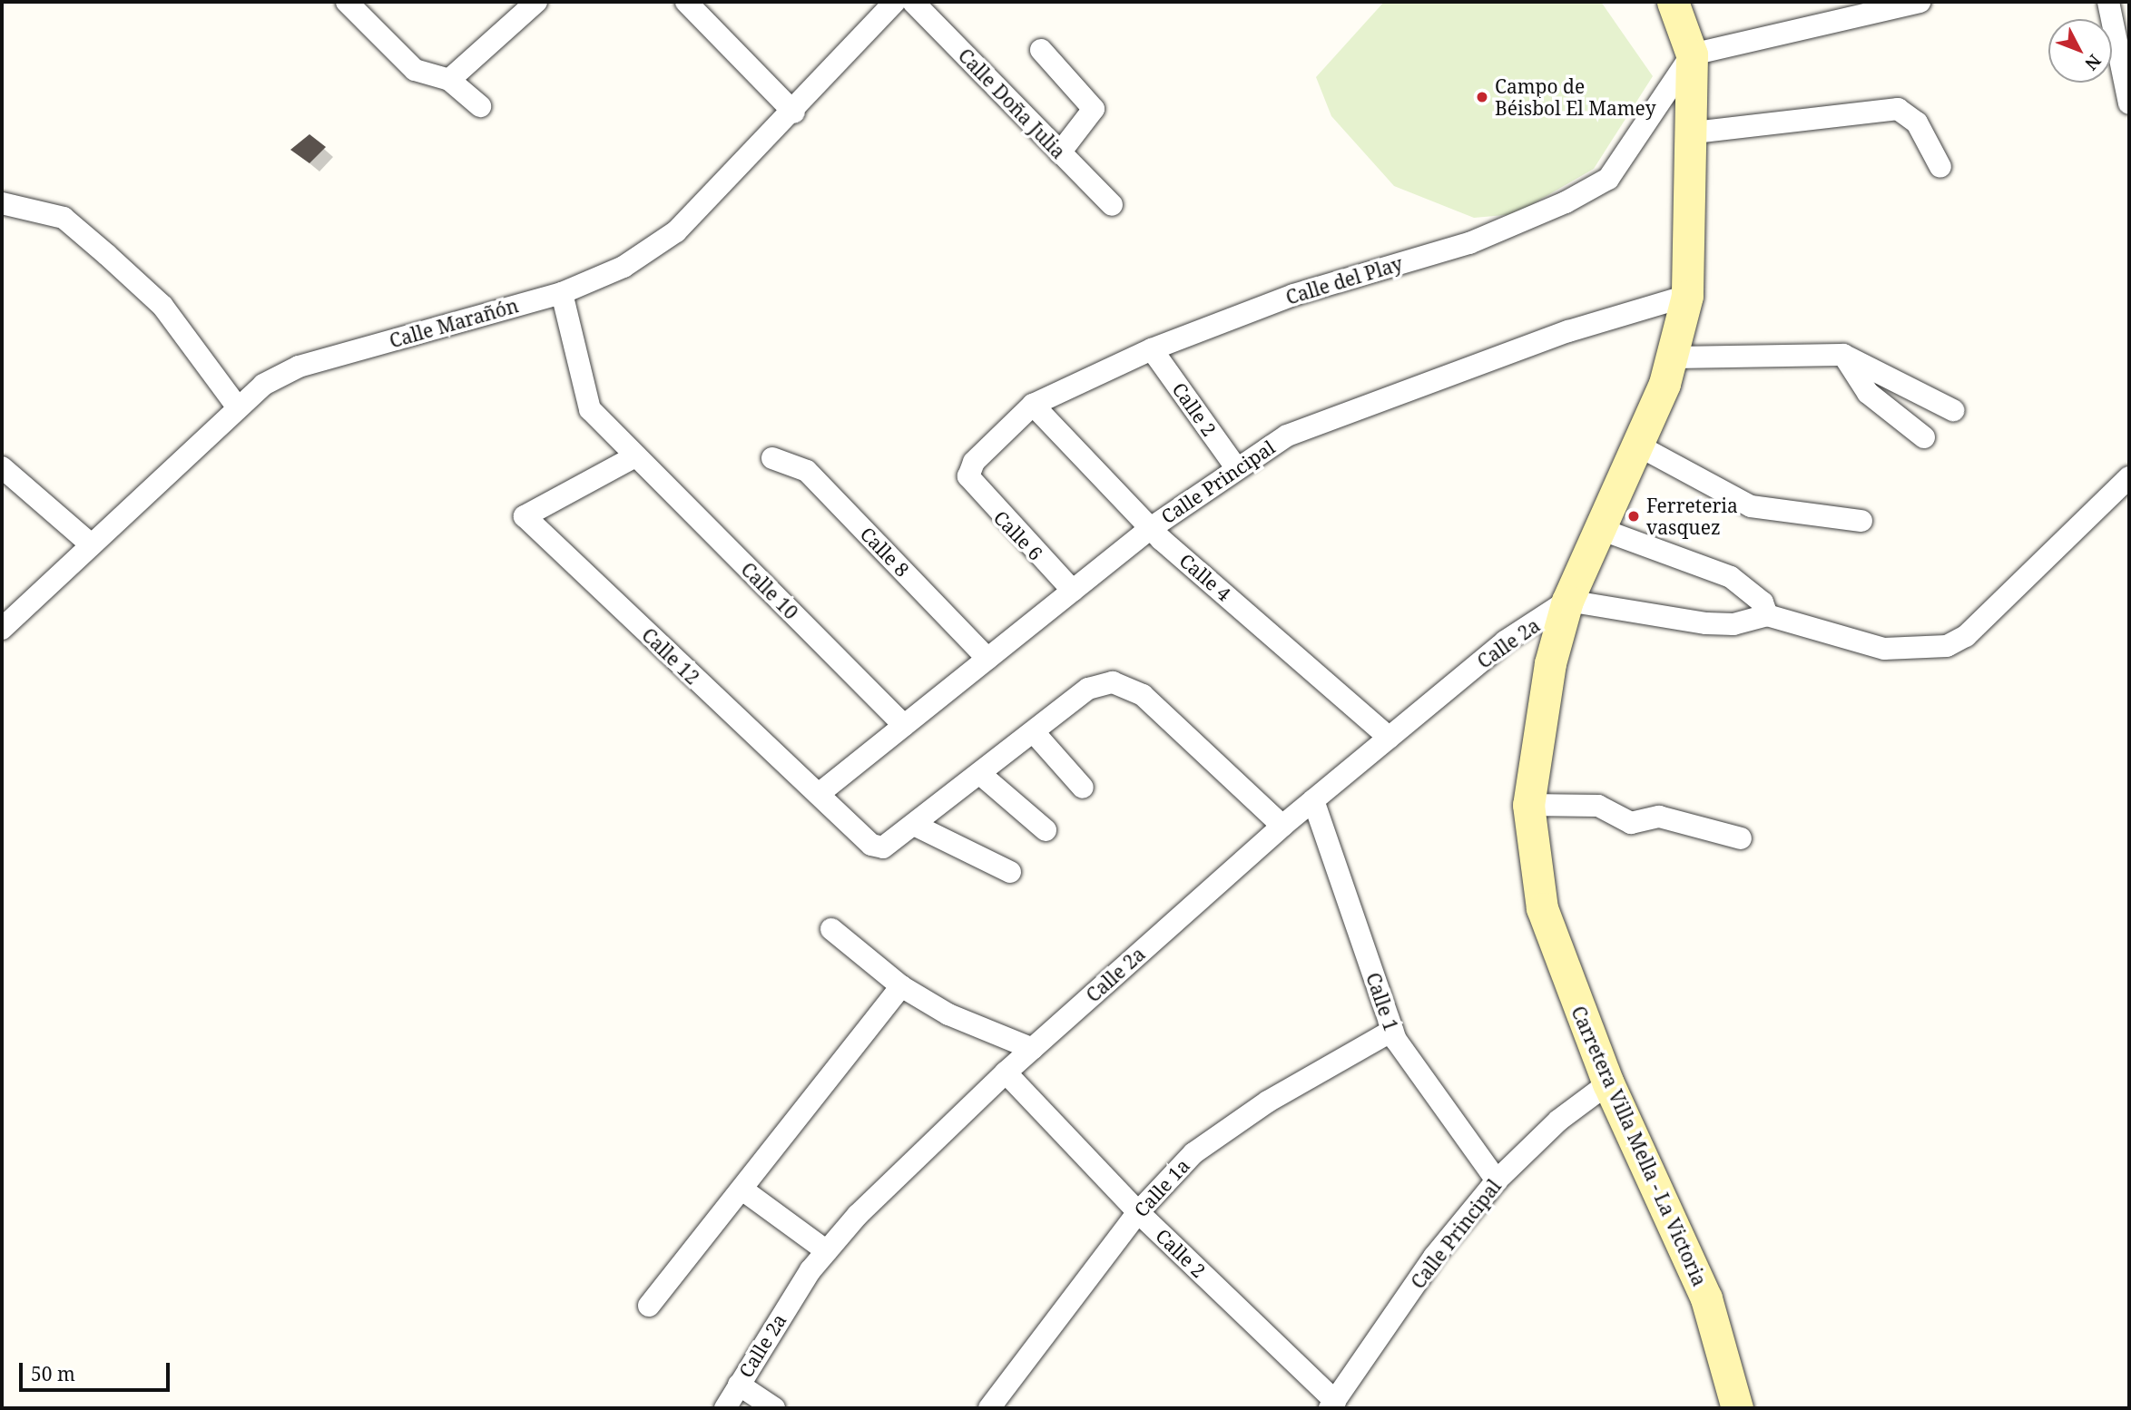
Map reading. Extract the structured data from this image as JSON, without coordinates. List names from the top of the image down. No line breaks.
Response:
{"streets":{"main road":["Carretera Villa Mella - La Victoria"],"street":["Calle Doña Julia","Calle del Play","Calle Marañón","Calle 2","Calle Principal","Calle 6","Calle 8","Calle 4","Calle 10","Calle 2a","Calle 12","Calle 1","Calle 1a"]},"crossings":[["Calle del Play","Calle 2"],["Calle del Play","Calle 6"],["Calle del Play","Calle 4"],["Calle del Play","Carretera Villa Mella - La Victoria"],["Calle Marañón","Calle 10"],["Calle 2","Calle Principal"],["Calle 2","Calle 2a"],["Calle 2","Calle 1a"],["Calle Principal","Calle 6"],["Calle Principal","Calle 8"],["Calle Principal","Calle 4"],["Calle Principal","Calle 10"],["Calle Principal","Calle 12"],["Calle Principal","Calle 1"],["Calle Principal","Carretera Villa Mella - La Victoria"],["Calle 4","Calle 2a"],["Calle 10","Calle 12"],["Calle 2a","Calle 12"],["Calle 2a","Calle 1"],["Calle 2a","Carretera Villa Mella - La Victoria"],["Calle 1","Calle 1a"]],"places":["Campo de Béisbol El Mamey","Ferreteria vasquez"],"scale_bar":"50 m","north":"bottom right"}
